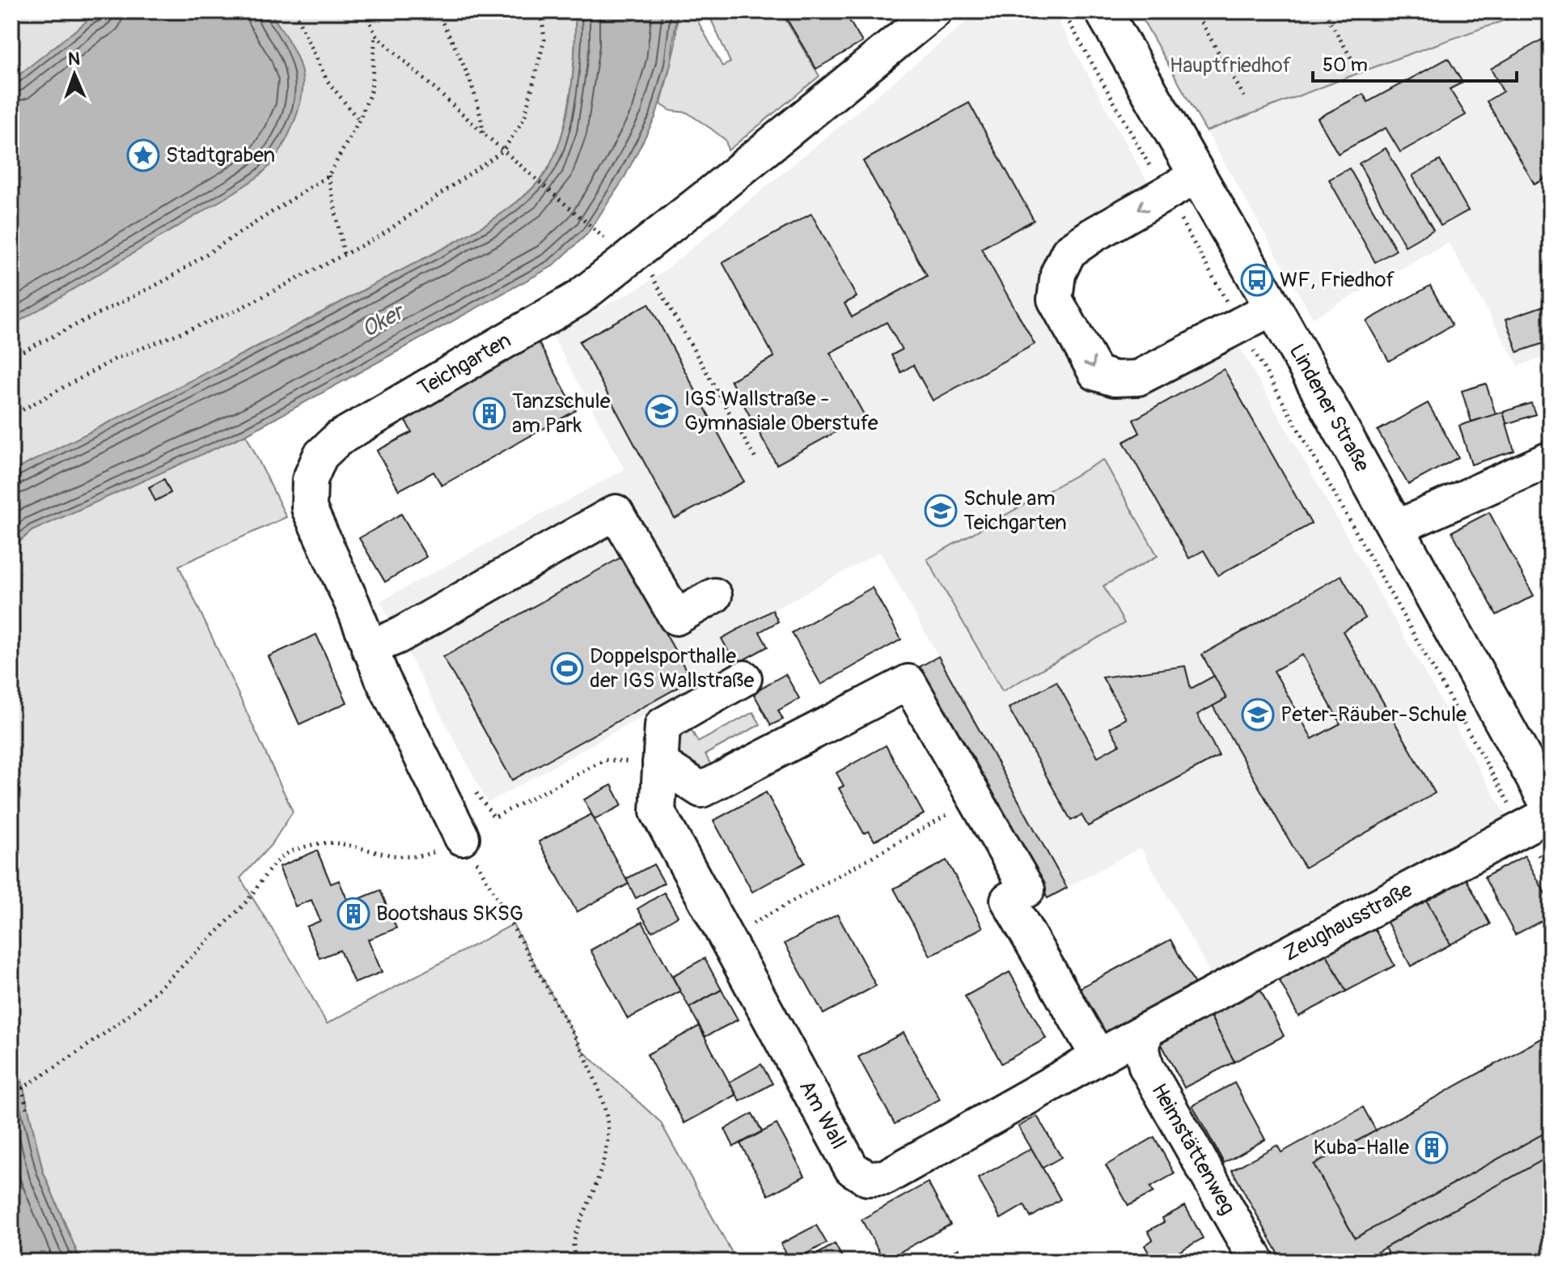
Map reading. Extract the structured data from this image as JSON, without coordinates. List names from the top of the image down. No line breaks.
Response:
{"streets":{"main road":["Lindener Straße"],"street":["Teichgarten","Zeughausstraße","Am Wall","Heimstättenweg"]},"crossings":[["Lindener Straße","Zeughausstraße"],["Zeughausstraße","Am Wall"],["Zeughausstraße","Heimstättenweg"],["Am Wall","Heimstättenweg"]],"water":["Oker"],"parks":["Hauptfriedhof"],"places":{"place":["Stadtgraben"],"bus stop":["WF, Friedhof"],"school or university":["IGS Wallstraße - Gymnasiale Oberstufe","Schule am Teichgarten","Peter-Räuber-Schule"],"building":["Tanzschule am Park","Bootshaus SKSG","Kuba-Halle"],"sports":["Doppelsporthalle der IGS Wallstraße"]},"scale_bar":"50 m","north":"top"}
